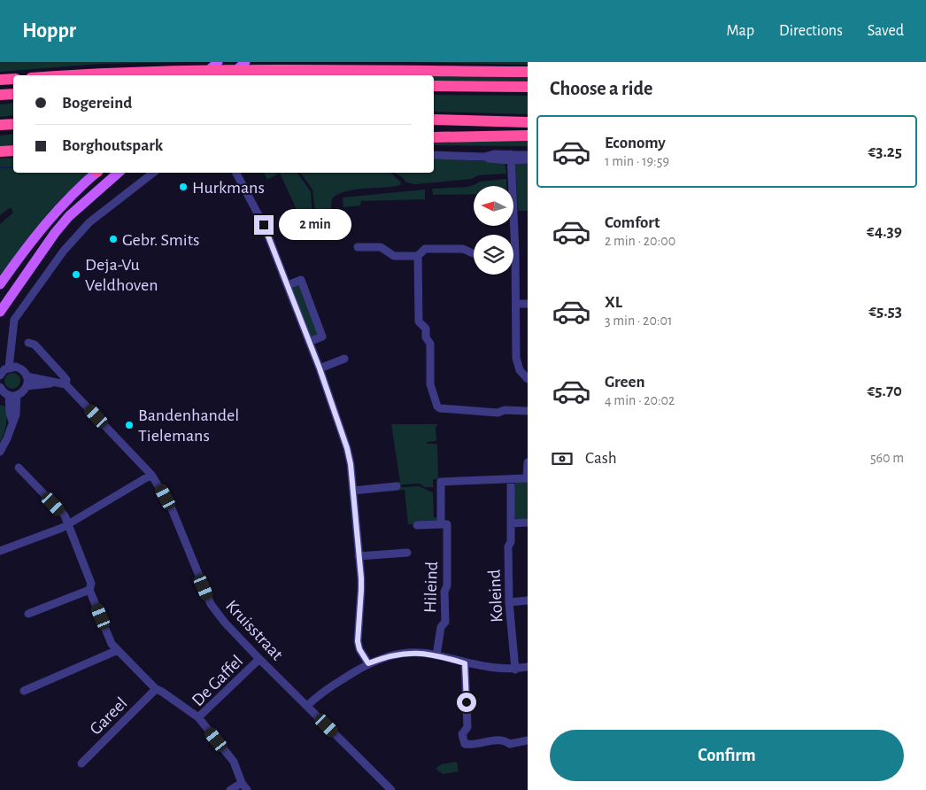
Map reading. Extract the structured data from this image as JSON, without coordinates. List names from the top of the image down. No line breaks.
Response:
{"streets":{"street":["Hileind","Koleind","Kruisstraat","De Gaffel","Gareel"]},"crossings":[["Hileind","Koleind"],["Kruisstraat","De Gaffel"]],"places":["Hurkmans","Gebr. Smits","Deja-Vu Veldhoven","Bandenhandel Tielemans"],"north":"left","page":{"header":"Hoppr","nav":["Map","Directions","Saved"],"heading":"Choose a ride","banner":["Bogereind","Borghoutspark"],"list":[{"name":"Economy","note":"1 min · 19:59","value":"€3.25"},{"name":"Comfort","note":"2 min · 20:00","value":"€4.39"},{"name":"XL","note":"3 min · 20:01","value":"€5.53"},{"name":"Green","note":"4 min · 20:02","value":"€5.70"}],"bubble":"2 min","pay":["Cash","560 m"],"buttons":"Confirm"}}
